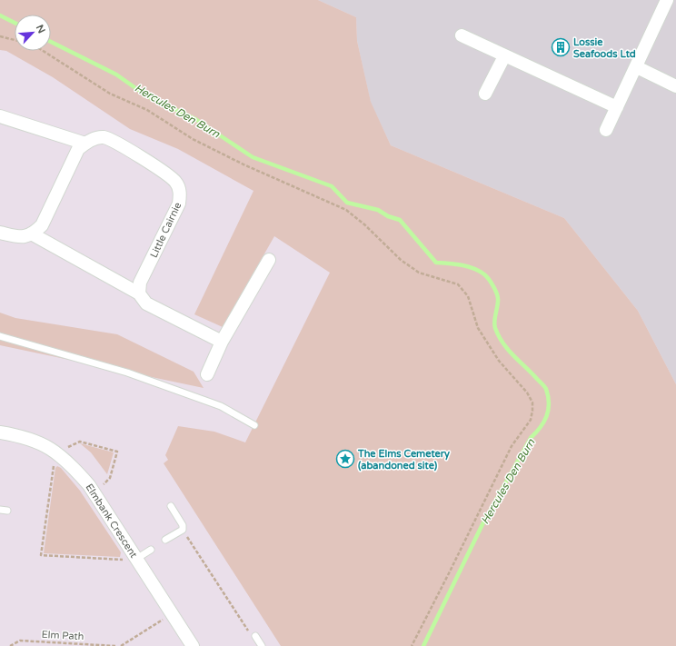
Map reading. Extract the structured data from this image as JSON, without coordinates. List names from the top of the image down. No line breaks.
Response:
{"streets":{"street":["Little Cairnie","Elmbank Crescent"],"path":["Elm Path"]},"water":["Hercules Den Burn"],"places":{"building":["Lossie Seafoods Ltd"],"place":["The Elms Cemetery (abandoned site)"]},"north":"top right"}
